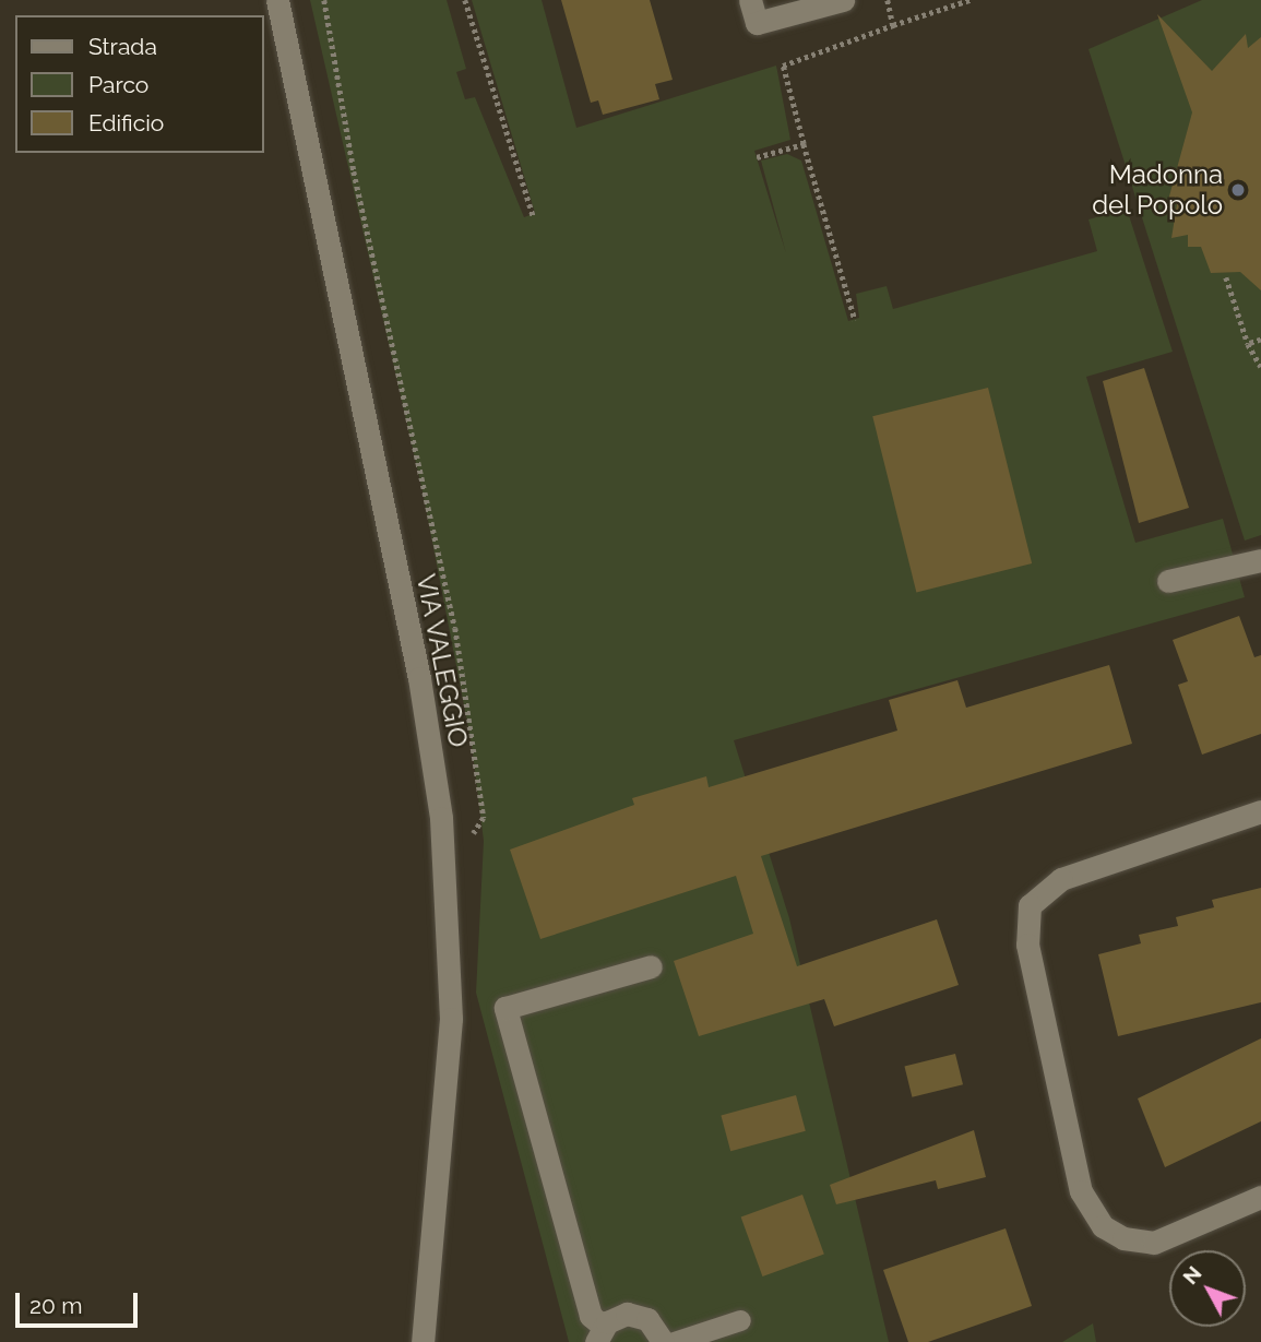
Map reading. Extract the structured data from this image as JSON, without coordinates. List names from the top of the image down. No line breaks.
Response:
{"streets":{"street":["VIA VALEGGIO"]},"places":["Madonna del Popolo"],"legend":["Strada","Parco","Edificio"],"scale_bar":"20 m","north":"top left"}
